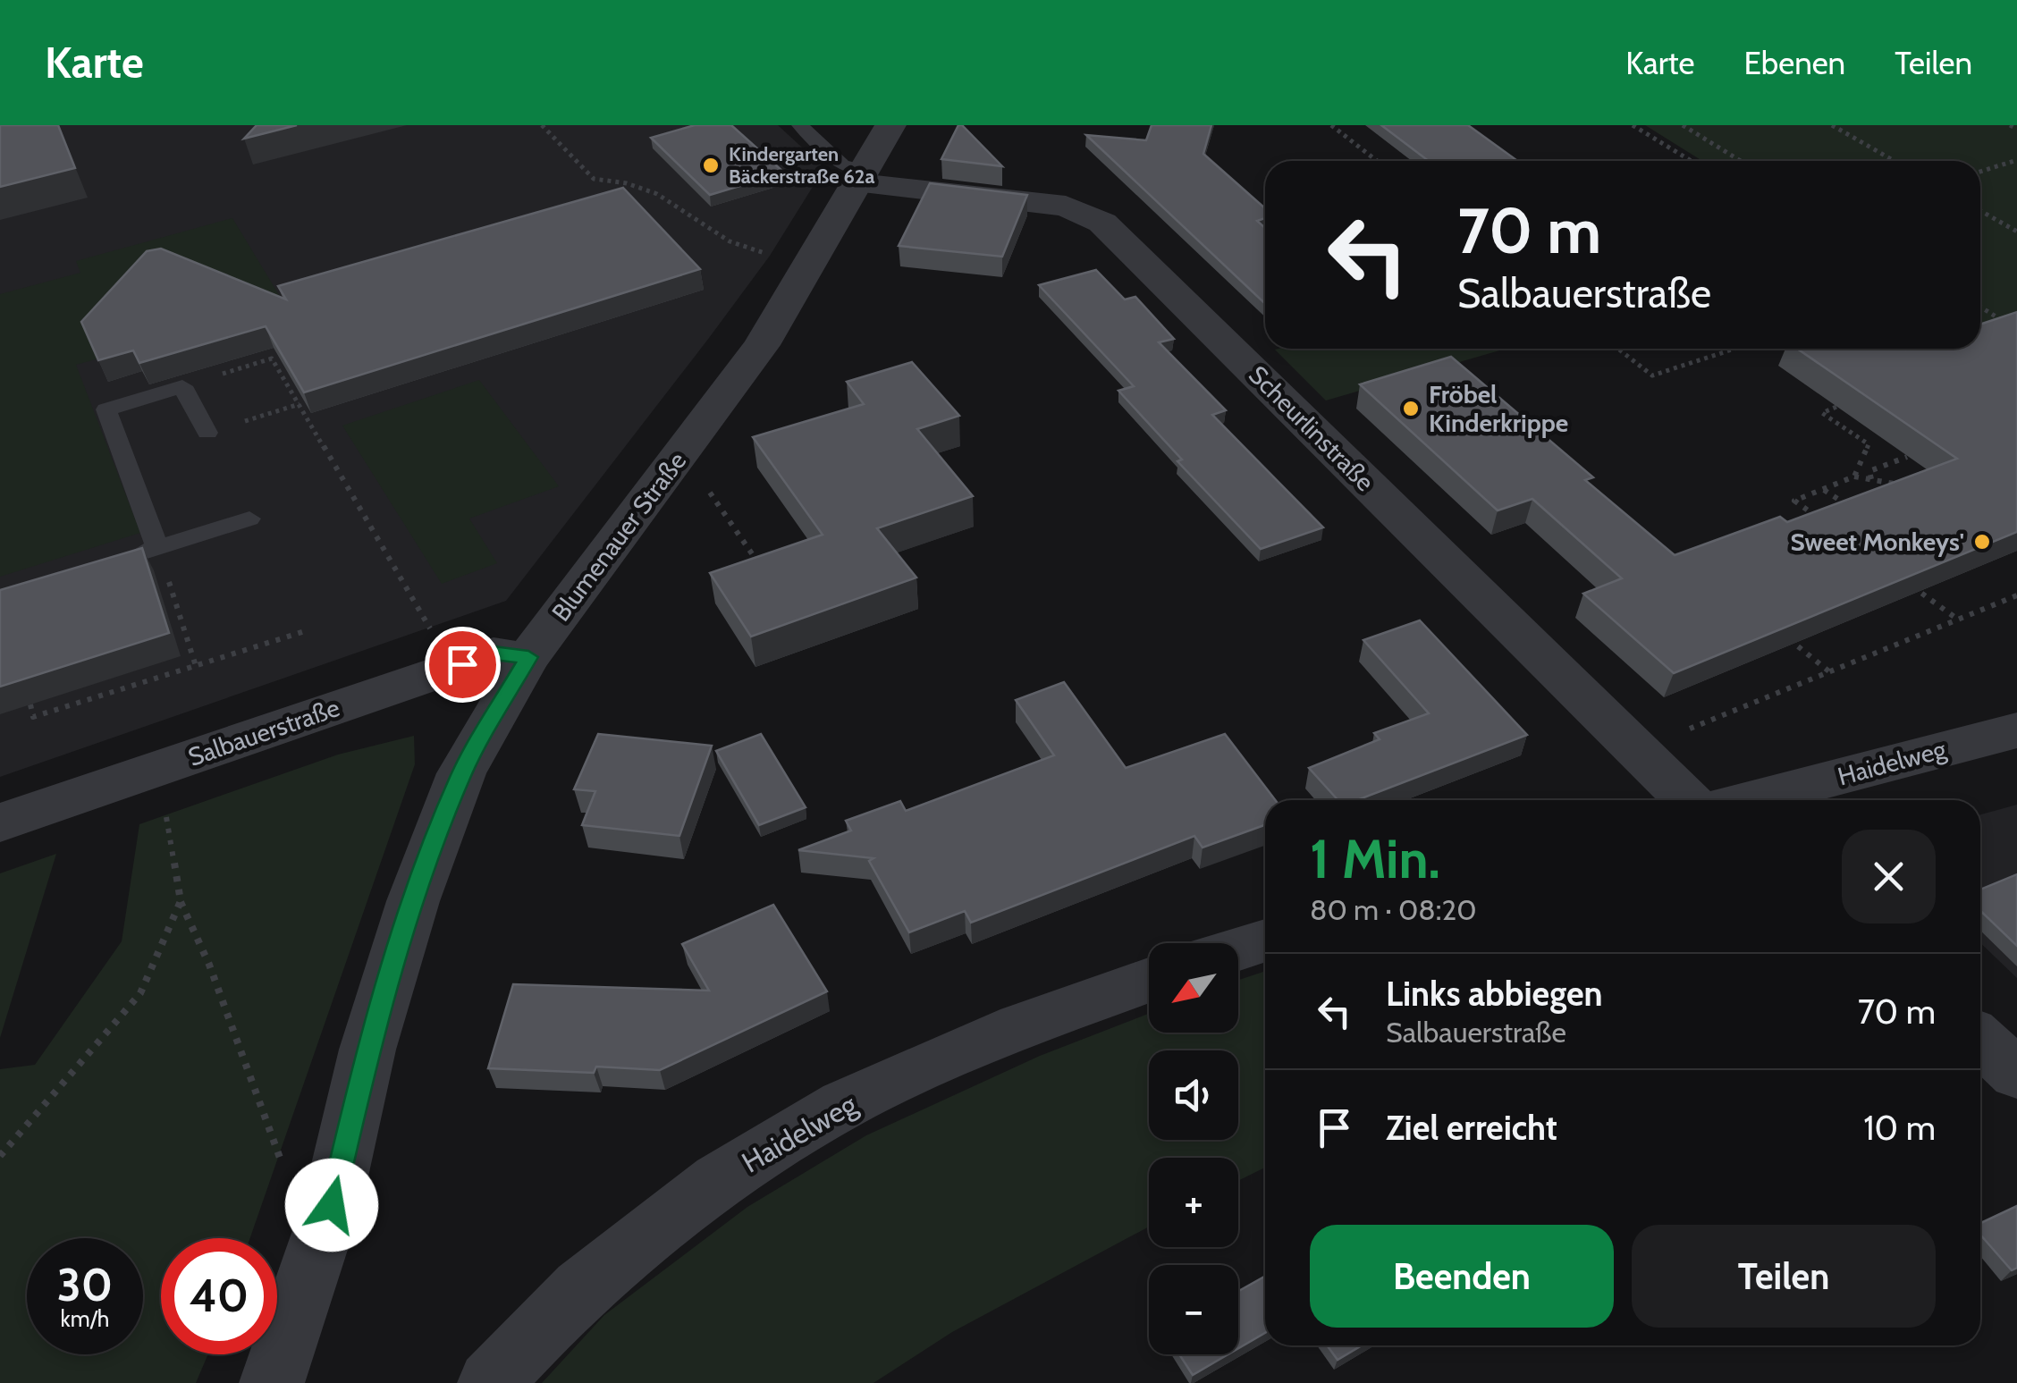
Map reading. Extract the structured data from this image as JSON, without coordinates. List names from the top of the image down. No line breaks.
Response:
{"streets":{"street":["Scheurlinstraße","Blumenauer Straße","Salbauerstraße","Haidelweg"]},"crossings":[["Scheurlinstraße","Blumenauer Straße"],["Blumenauer Straße","Salbauerstraße"]],"places":["Kindergarten Bäckerstraße 62a","Fröbel Kinderkrippe","Sweet Monkeys'"],"north":"bottom left","page":{"header":"Karte","nav":["Karte","Ebenen","Teilen"],"turn":["70 m","Salbauerstraße"],"heading":["1 Min.","80 m · 08:20"],"map_buttons":["+","−"],"list":[{"name":"Links abbiegen","note":"Salbauerstraße","value":"70 m"},{"name":"Ziel erreicht","value":"10 m"}],"buttons":["Beenden","Teilen"],"speed":"30 km/h","limit":"40"}}
